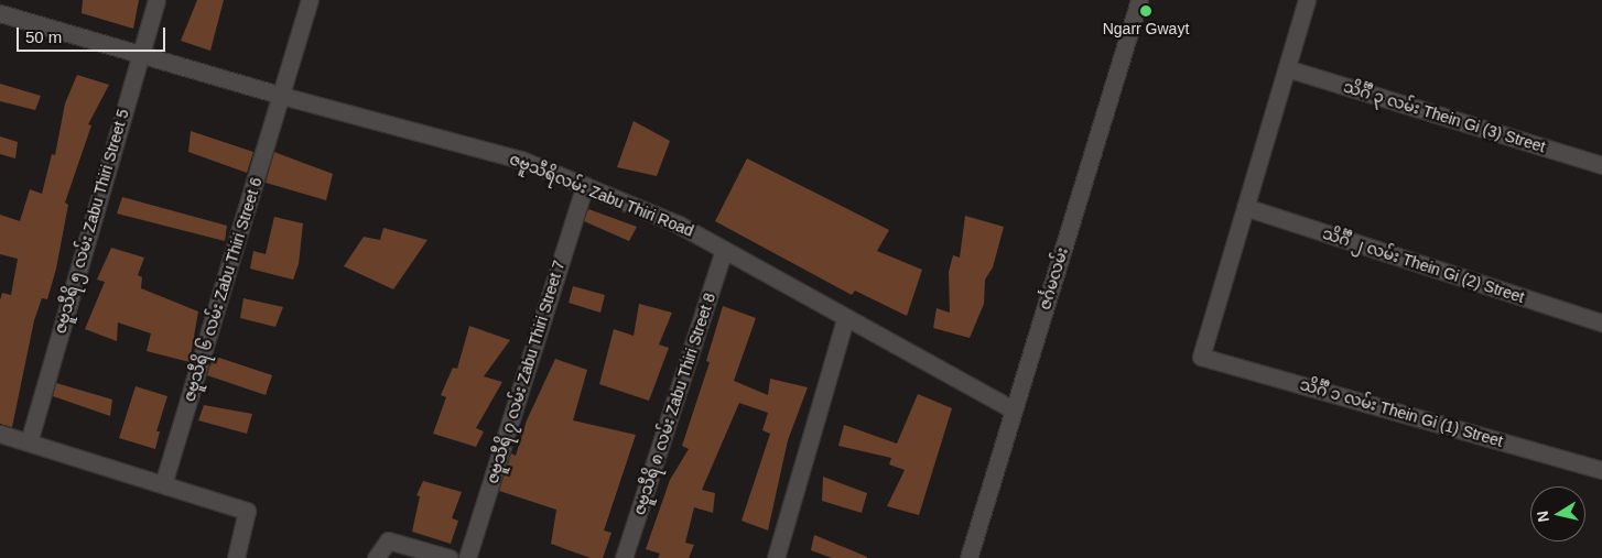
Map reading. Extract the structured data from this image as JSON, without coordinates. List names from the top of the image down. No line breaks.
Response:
{"streets":{"street":["သိင်္ဂီ ၃ လမ်း Thein Gi (3) Street","ဇဗူသီရိလမ်း Zabu Thiri Road","ဇဗူသီရိ ၅ လမ်း Zabu Thiri Street 5","သိင်္ဂီ ၂ လမ်း Thein Gi (2) Street","ဇင်္ဂမလမ်း","ဇဗူသီရိ ၆ လမ်း Zabu Thiri Street 6","ဇဗူသီရိ ၇ လမ်း Zabu Thiri Street 7","ဇဗူသီရိ ၈ လမ်း Zabu Thiri Street 8","သိင်္ဂီ ၁ လမ်း Thein Gi (1) Street"]},"crossings":[["ဇဗူသီရိလမ်း Zabu Thiri Road","ဇဗူသီရိ ၅ လမ်း Zabu Thiri Street 5"],["ဇဗူသီရိလမ်း Zabu Thiri Road","ဇင်္ဂမလမ်း"],["ဇဗူသီရိလမ်း Zabu Thiri Road","ဇဗူသီရိ ၆ လမ်း Zabu Thiri Street 6"],["ဇဗူသီရိလမ်း Zabu Thiri Road","ဇဗူသီရိ ၇ လမ်း Zabu Thiri Street 7"],["ဇဗူသီရိလမ်း Zabu Thiri Road","ဇဗူသီရိ ၈ လမ်း Zabu Thiri Street 8"],["သိင်္ဂီ ၂ လမ်း Thein Gi (2) Street","သိင်္ဂီ ၁ လမ်း Thein Gi (1) Street"]],"places":["Ngarr Gwayt"],"scale_bar":"50 m","north":"left"}
